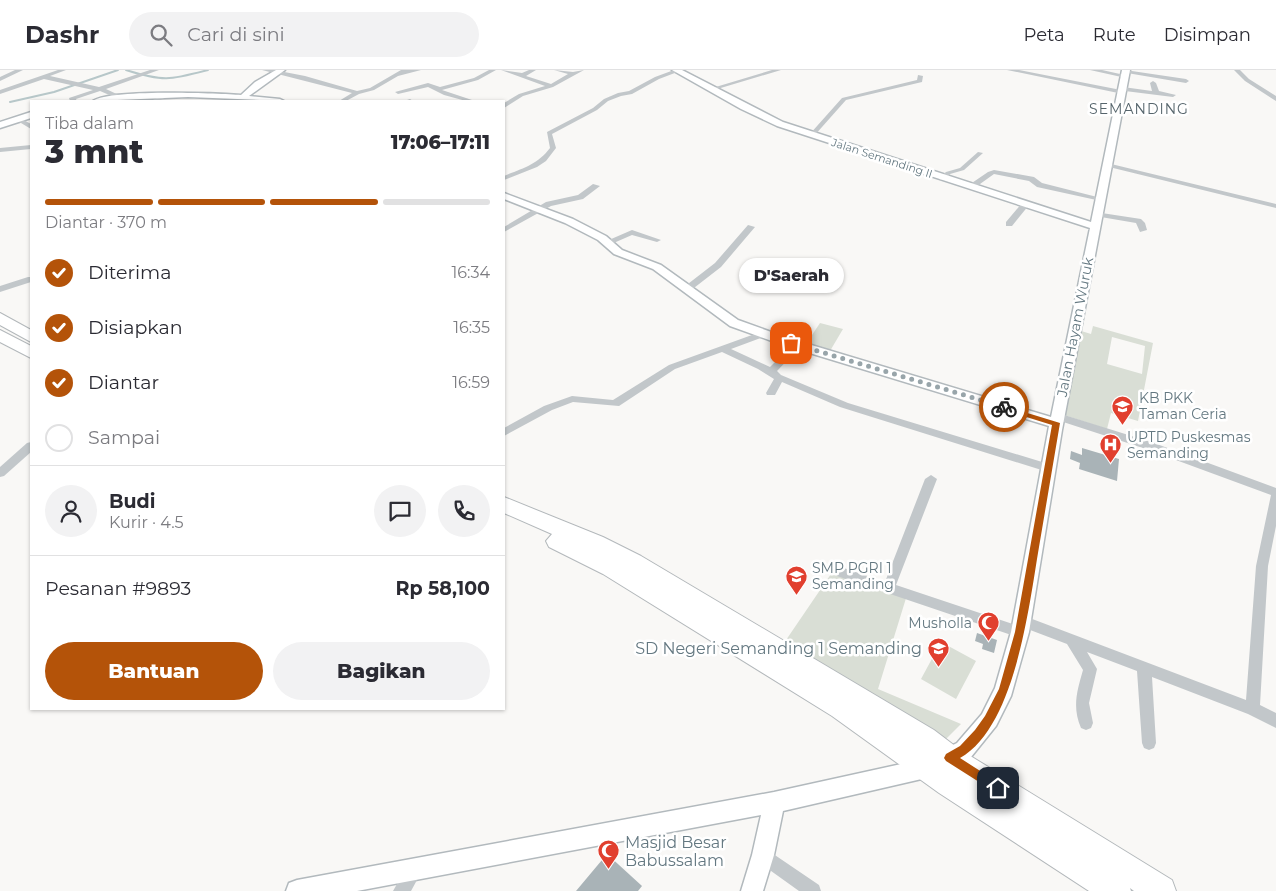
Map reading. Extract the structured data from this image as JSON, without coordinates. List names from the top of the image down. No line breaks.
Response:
{"streets":{"street":["Jalan Semanding II","Jalan Hayam Wuruk"]},"crossings":[["Jalan Semanding II","Jalan Hayam Wuruk"]],"districts":["SEMANDING"],"places":{"other":["D'Saerah"],"school or university":["KB PKK Taman Ceria","SMP PGRI 1 Semanding","SD Negeri Semanding 1 Semanding"],"hospital":["UPTD Puskesmas Semanding"],"mosque":["Musholla","Masjid Besar Babussalam"]},"page":{"header":"Dashr","search":"Cari di sini","nav":["Peta","Rute","Disimpan"],"heading":["3 mnt","Tiba dalam","17:06–17:11"],"panel":["Budi","Kurir · 4.5","Pesanan #9893","Rp 58,100"],"bar":"Diantar · 370 m","list":[["Diterima","16:34"],["Disiapkan","16:35"],["Diantar","16:59"],"Sampai"],"bubble":"D'Saerah","buttons":["Bantuan","Bagikan"]}}
